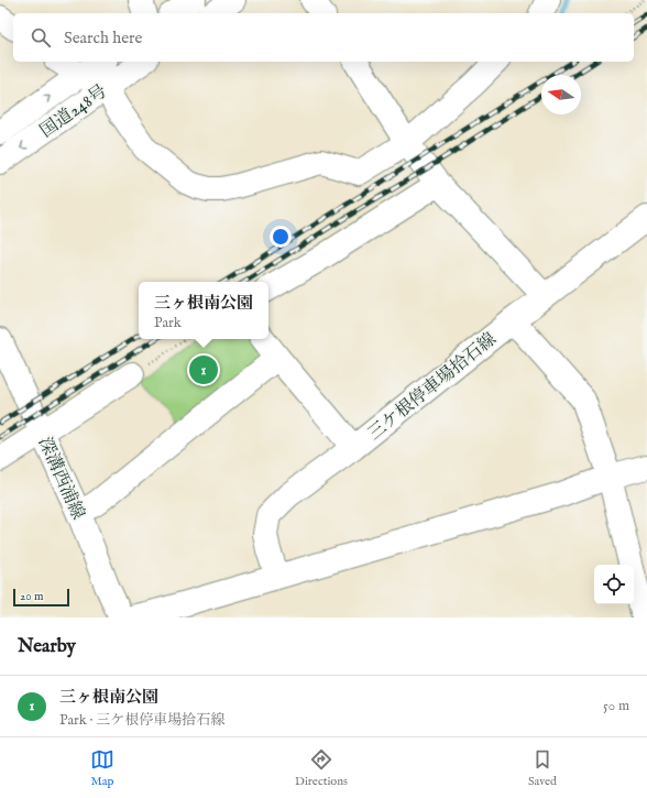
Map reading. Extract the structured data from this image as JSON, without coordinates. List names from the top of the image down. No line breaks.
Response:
{"streets":{"main road":["国道248号","三ケ根停車場拾石線","深溝西浦線"]},"scale_bar":"20 m","north":"left","page":{"search":"Search here","popup":["三ヶ根南公園","Park"],"pins":"1","scale":"20 m","heading":"Nearby","list":[{"mark":"1","name":"三ヶ根南公園","note":"Park · 三ケ根停車場拾石線","value":"50 m"}],"nav":["Map","Directions","Saved"]}}
